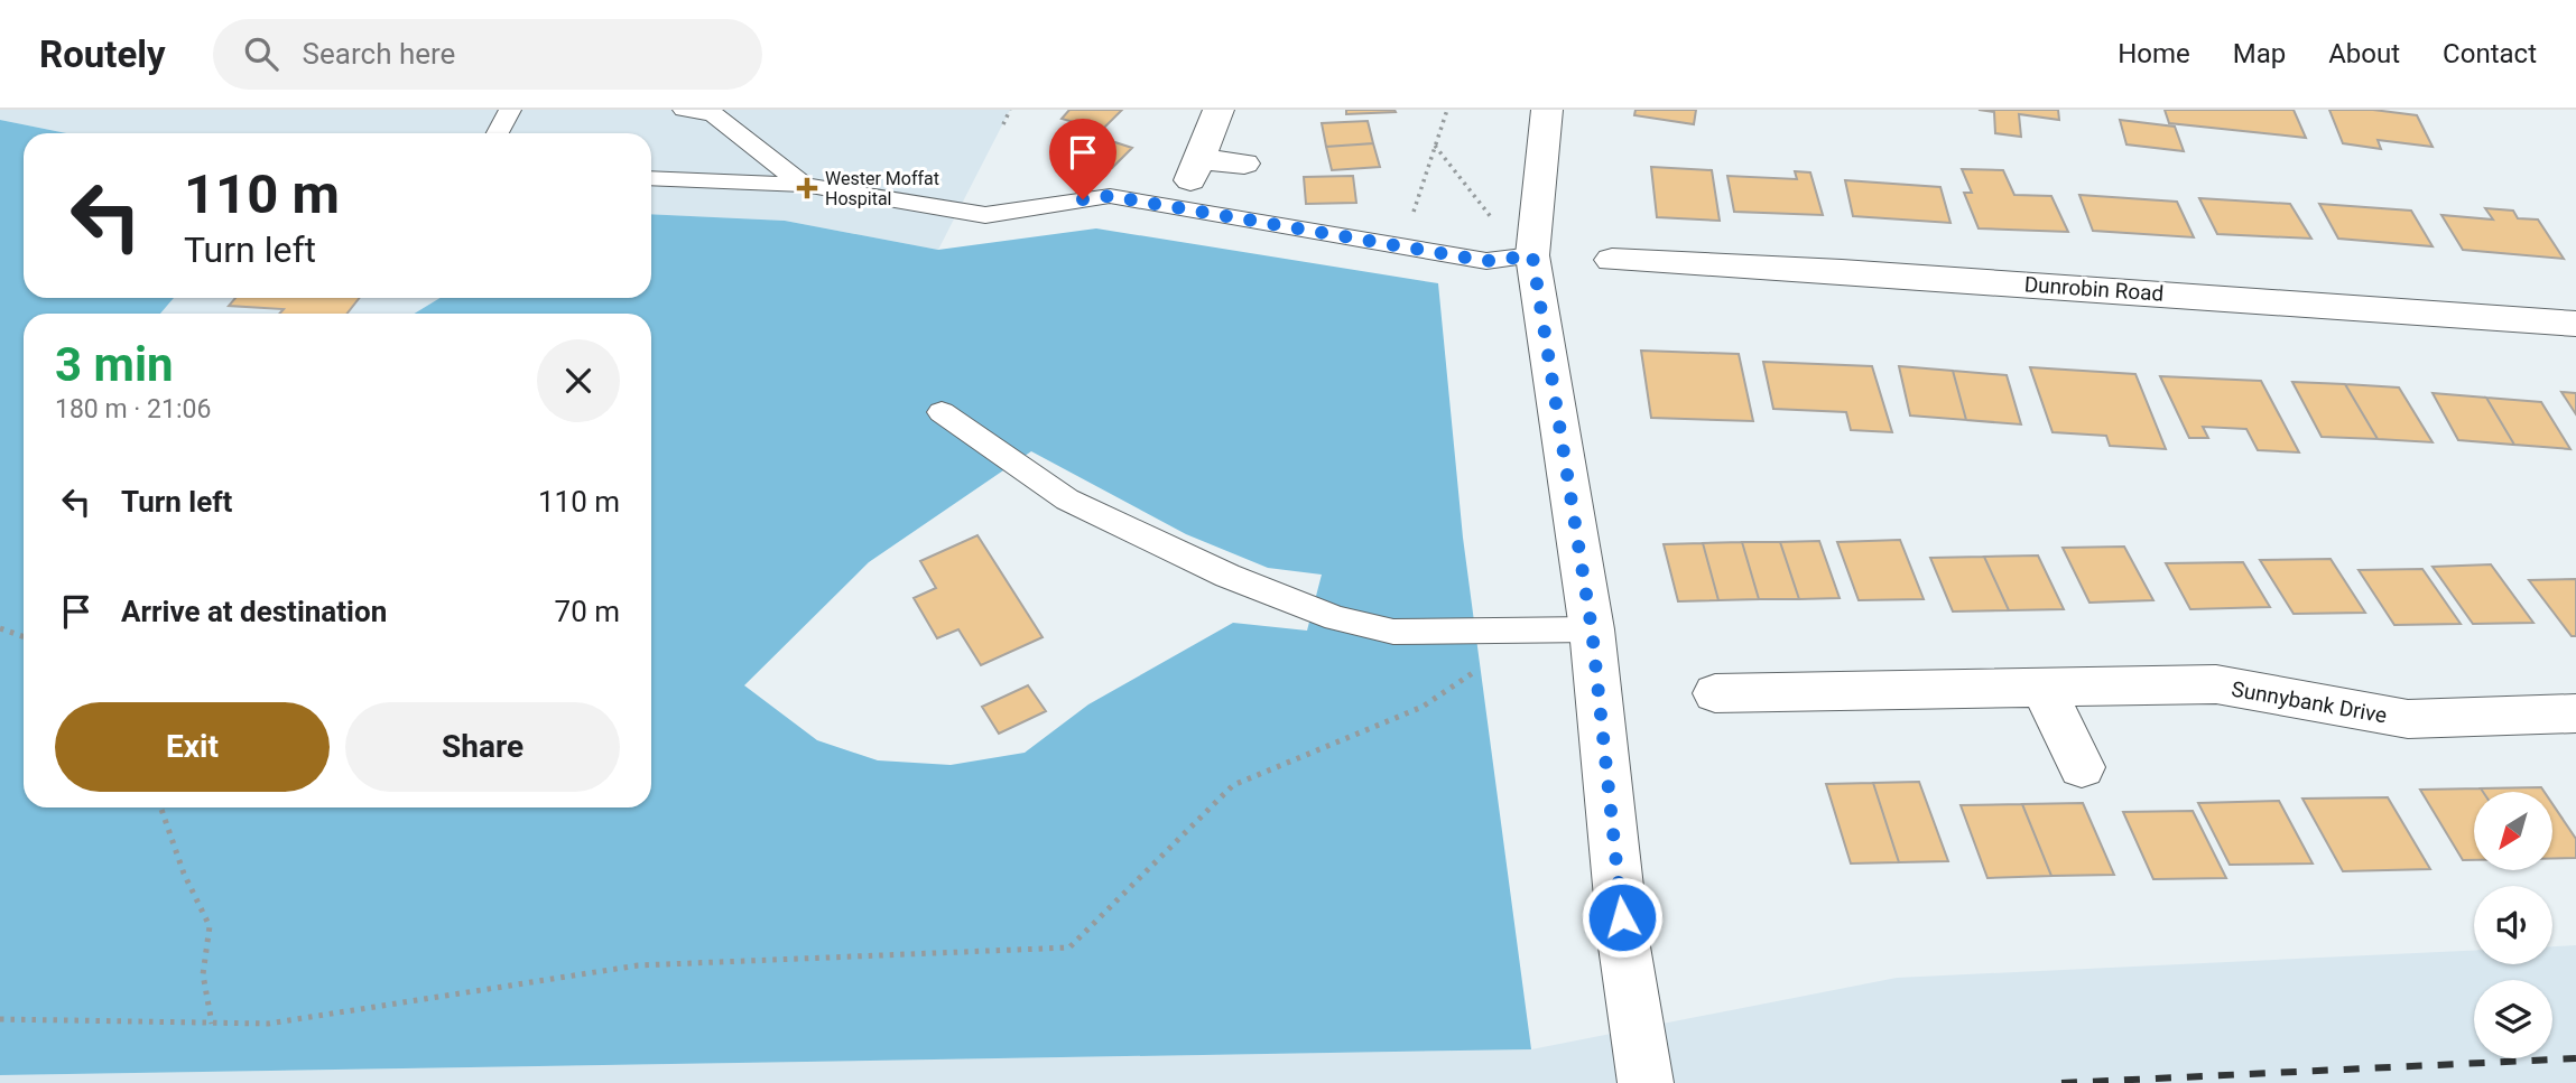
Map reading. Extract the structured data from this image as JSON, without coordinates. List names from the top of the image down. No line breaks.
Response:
{"streets":{"street":["Dunrobin Road","Sunnybank Drive"]},"places":{"health":["Wester Moffat Hospital"]},"north":"bottom left","page":{"header":"Routely","search":"Search here","nav":["Home","Map","About","Contact"],"turn":["110 m","Turn left"],"heading":["3 min","180 m · 21:06"],"list":[{"name":"Turn left","value":"110 m"},{"name":"Arrive at destination","value":"70 m"}],"buttons":["Exit","Share"]}}
